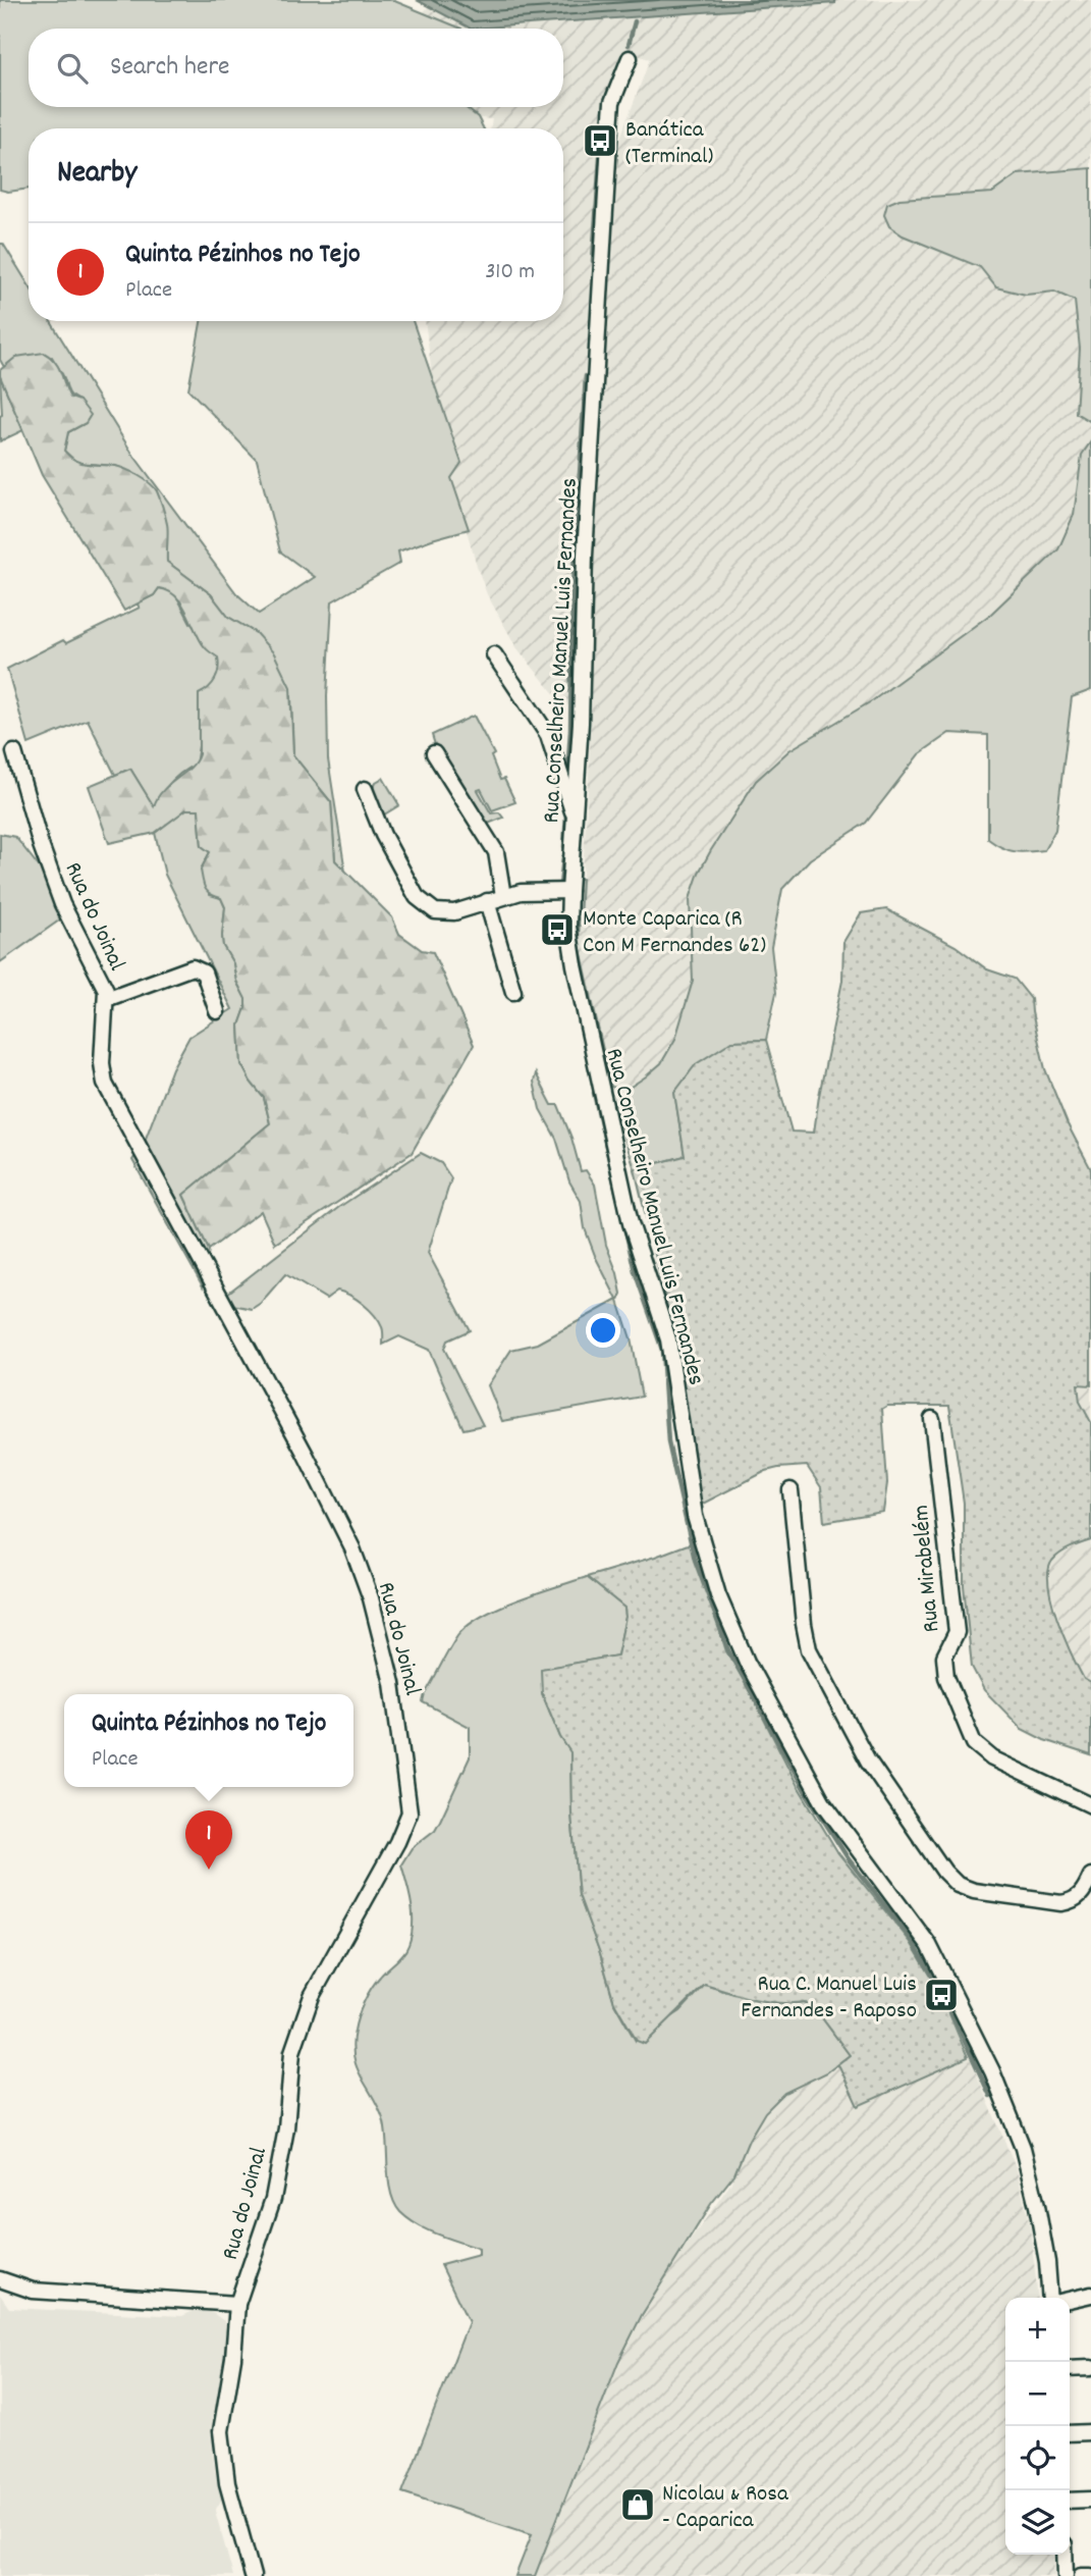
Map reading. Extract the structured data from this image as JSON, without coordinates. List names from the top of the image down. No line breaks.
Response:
{"streets":{"street":["Rua Conselheiro Manuel Luis Fernandes","Rua do Joinal","Rua Mirabelém"]},"places":{"bus stop":["Banática (Terminal)","Monte Caparica (R Con M Fernandes 62)","Rua C. Manuel Luis Fernandes - Raposo"],"shop":["Nicolau & Rosa - Caparica"]},"page":{"search":"Search here","heading":"Nearby","list":[{"mark":"1","name":"Quinta Pézinhos no Tejo","note":"Place","value":"310 m"}],"popup":["Quinta Pézinhos no Tejo","Place"],"pins":"1","map_buttons":["+","−"]}}
